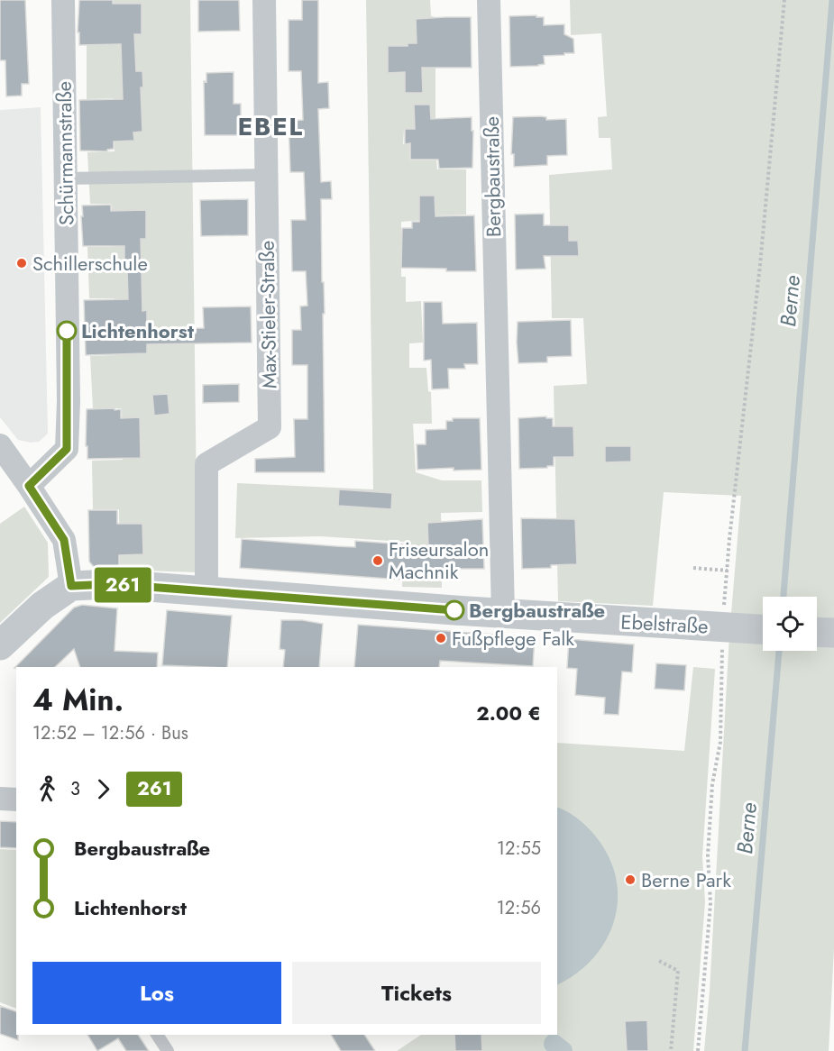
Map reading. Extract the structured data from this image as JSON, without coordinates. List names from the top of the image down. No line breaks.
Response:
{"streets":{"street":["Schürmannstraße","Bergbaustraße","Max-Stieler-Straße","Ebelstraße"]},"crossings":[["Bergbaustraße","Ebelstraße"],["Max-Stieler-Straße","Ebelstraße"]],"districts":["EBEL"],"water":["Berne"],"places":["Schillerschule","Lichtenhorst","Friseursalon Machnik","Bergbaustraße","Fußpflege Falk","Berne Park"],"lines":["bus line 261"],"page":{"on_map":"261","heading":["4 Min.","12:52 – 12:56 · Bus","2.00 €"],"legs":["3","261"],"list":[{"name":"Bergbaustraße","value":"12:55"},{"name":"Lichtenhorst","value":"12:56"}],"buttons":["Los","Tickets"]}}
